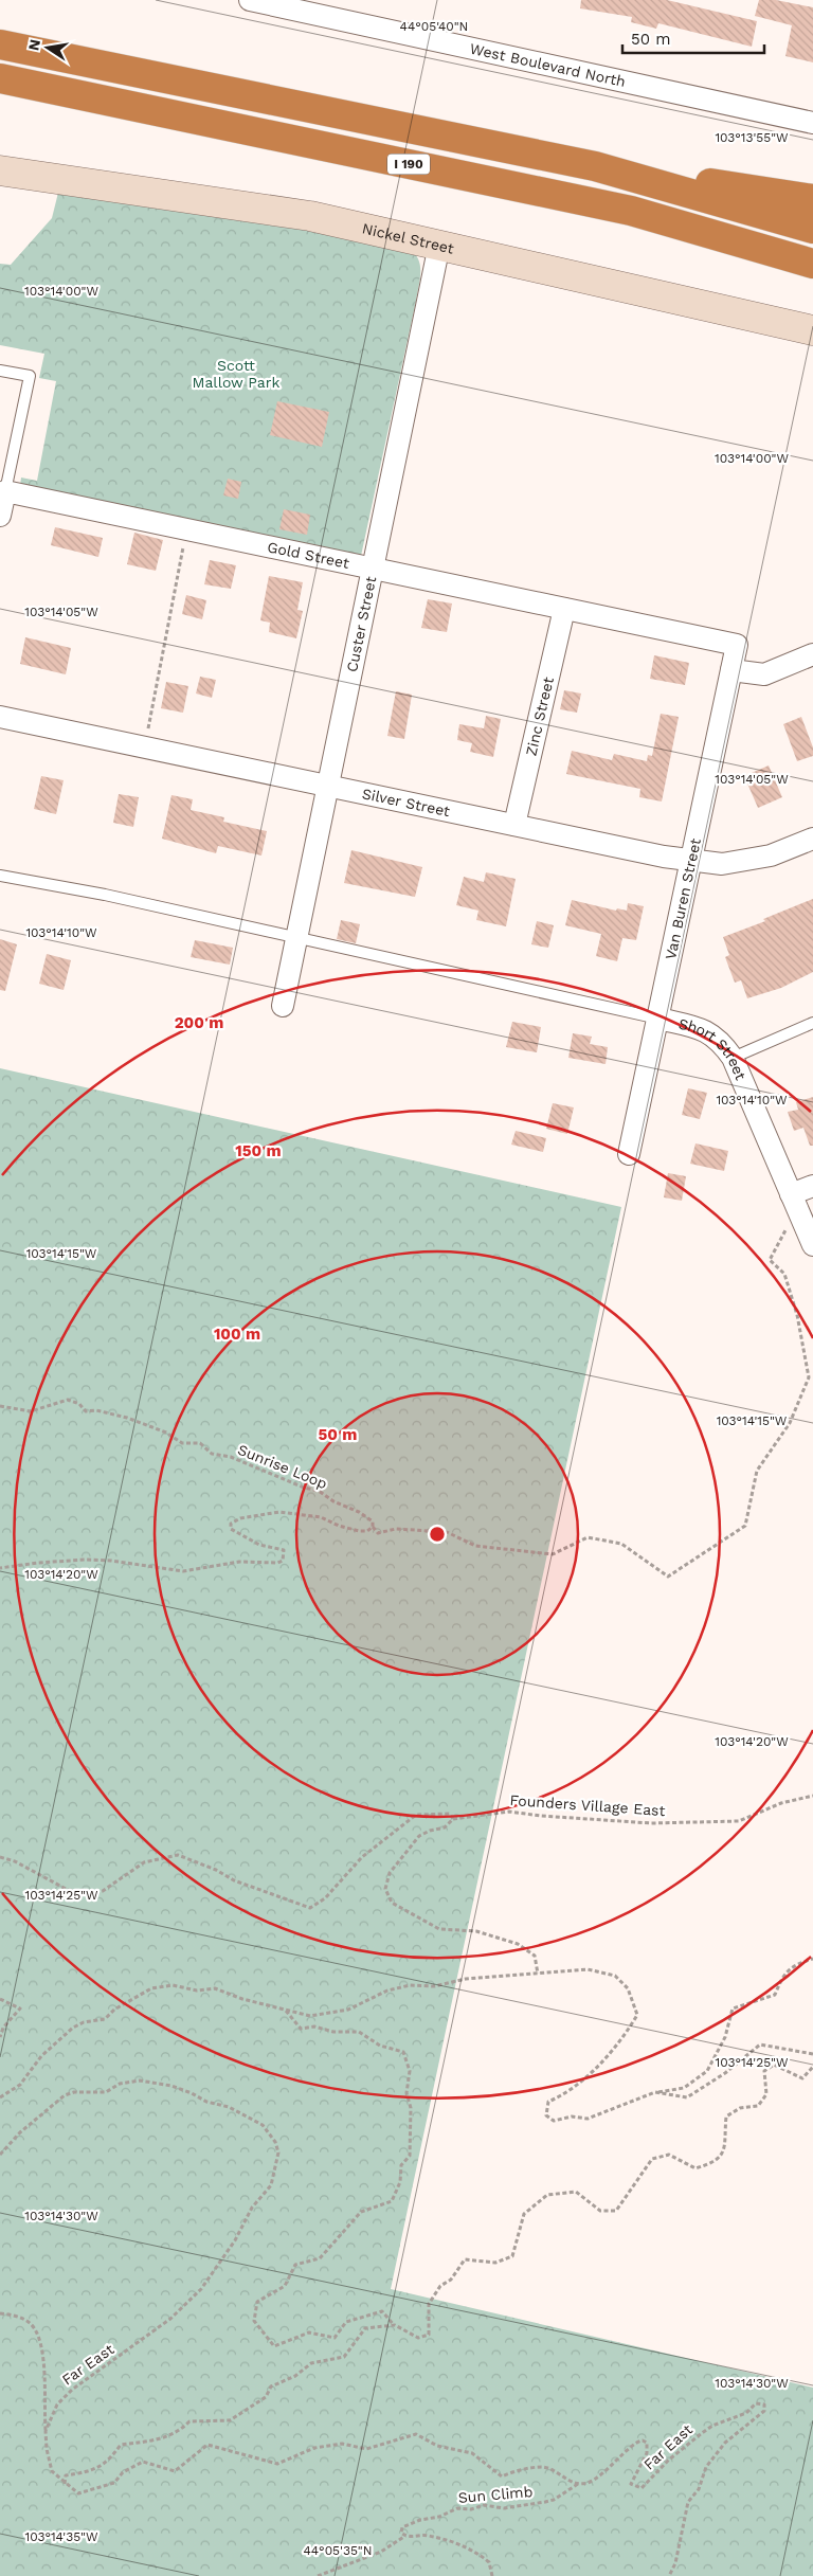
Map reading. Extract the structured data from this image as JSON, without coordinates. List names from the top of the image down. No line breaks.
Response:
{"streets":{"highway":["I 190"],"main road":["Nickel Street"],"street":["West Boulevard North","Gold Street","Custer Street","Zinc Street","Silver Street","Van Buren Street","Short Street"],"path":["Sunrise Loop","Founders Village East","Far East","Sun Climb"]},"crossings":[["Nickel Street","Custer Street"],["Gold Street","Custer Street"],["Gold Street","Zinc Street"],["Gold Street","Van Buren Street"],["Custer Street","Silver Street"],["Zinc Street","Silver Street"],["Silver Street","Van Buren Street"],["Van Buren Street","Short Street"],["Far East","Sun Climb"]],"parks":["Scott Mallow Park"],"scale_bar":"50 m","north":"left","coordinates":["44°05'40\"N","103°13'55\"W","103°14'00\"W","103°14'05\"W","103°14'10\"W","103°14'15\"W","103°14'20\"W","103°14'25\"W","103°14'30\"W","103°14'35\"W","44°05'35\"N"],"rings":["200 m","150 m","100 m","50 m"]}
